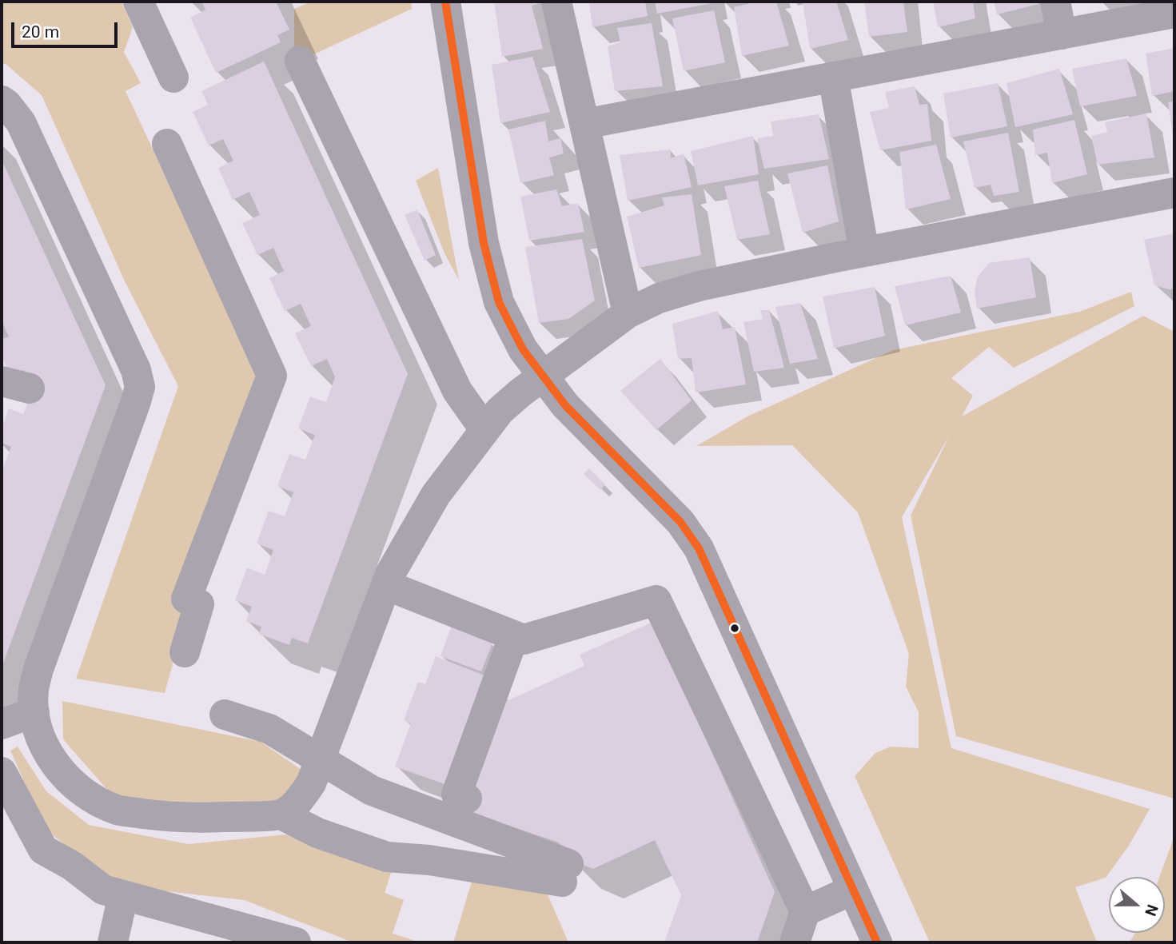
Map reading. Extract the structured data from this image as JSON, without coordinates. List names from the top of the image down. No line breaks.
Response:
{"scale_bar":"20 m","north":"right"}
